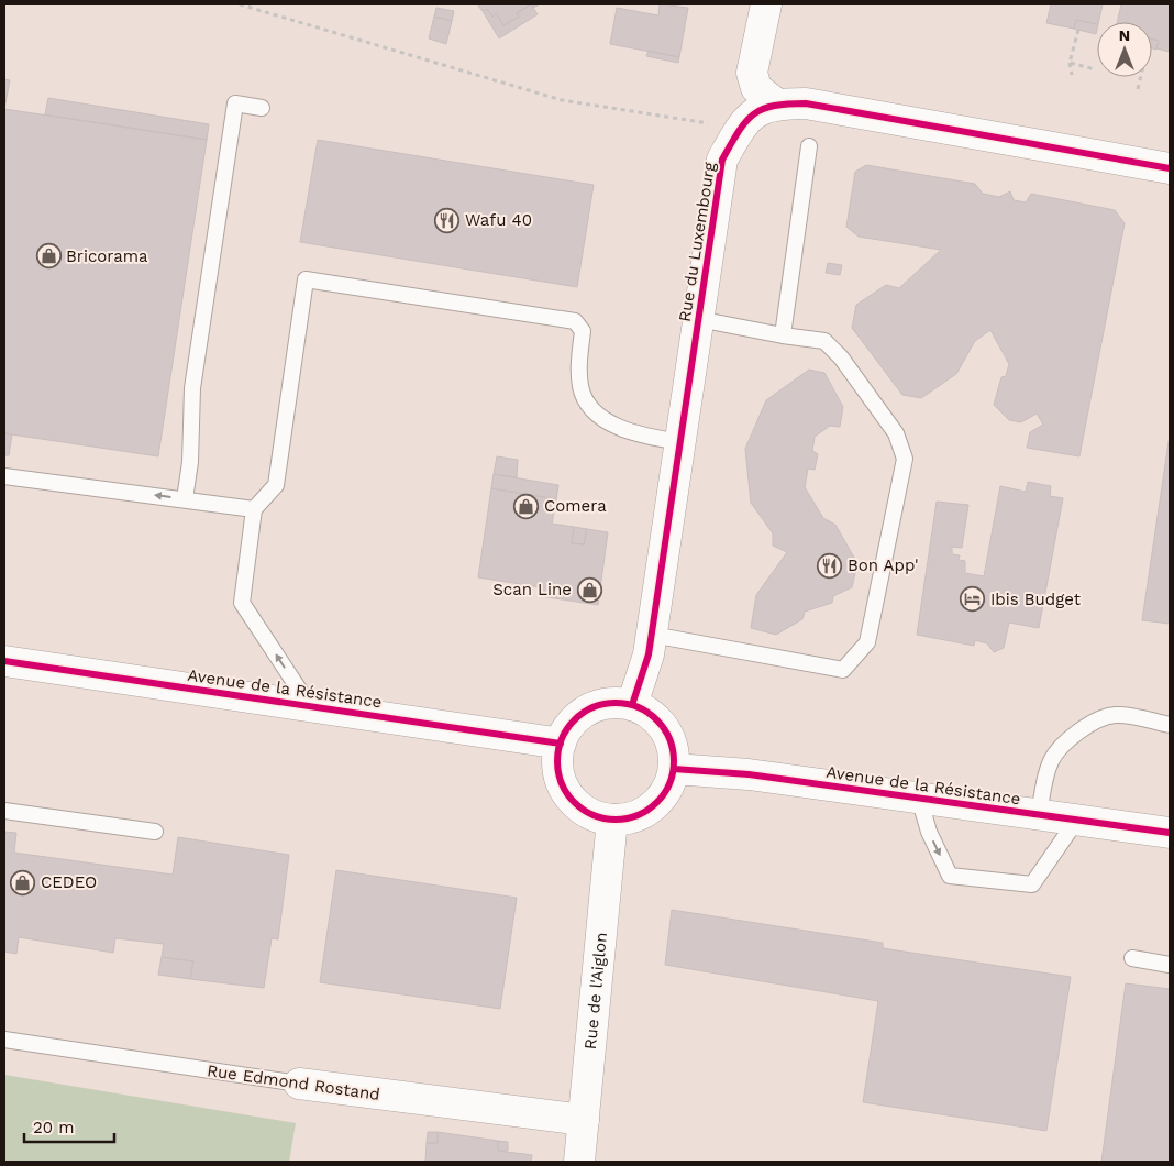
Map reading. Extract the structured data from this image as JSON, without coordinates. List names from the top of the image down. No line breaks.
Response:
{"streets":{"street":["Rue du Luxembourg","Avenue de la Résistance","Rue de l'Aiglon","Rue Edmond Rostand"]},"crossings":[["Rue du Luxembourg","Avenue de la Résistance"],["Rue du Luxembourg","Rue de l'Aiglon"],["Avenue de la Résistance","Rue de l'Aiglon"],["Rue de l'Aiglon","Rue Edmond Rostand"]],"places":{"restaurant":["Wafu 40","Bon App'"],"shop":["Bricorama","Comera","Scan Line","CEDEO"],"hotel":["Ibis Budget"]},"scale_bar":"20 m","north":"top"}
